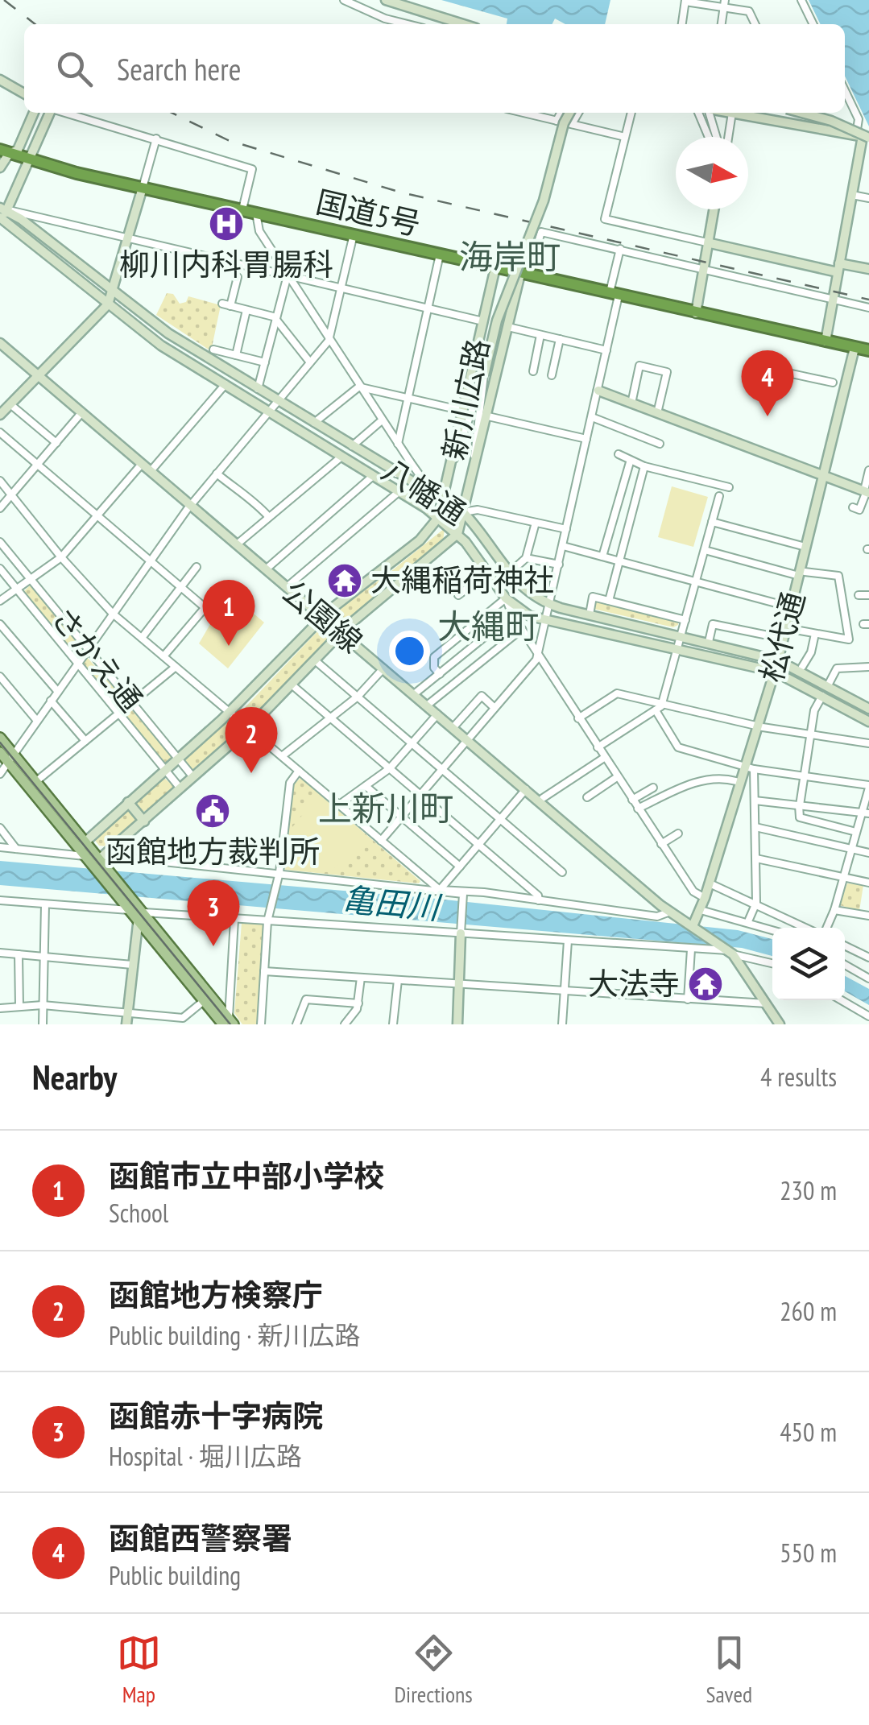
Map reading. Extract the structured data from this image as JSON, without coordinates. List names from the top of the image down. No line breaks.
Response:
{"streets":{"highway":["国道5号"],"street":["新川広路","八幡通","公園線","松代通","さかえ通"]},"crossings":[["国道5号","新川広路"],["国道5号","松代通"],["新川広路","八幡通"],["新川広路","公園線"],["新川広路","さかえ通"],["八幡通","松代通"],["公園線","松代通"]],"districts":["海岸町","大縄町","上新川町"],"water":["亀田川"],"places":{"hospital":["柳川内科胃腸科"],"temple":["大縄稲荷神社","大法寺"],"public building":["函館地方裁判所"]},"north":"right","page":{"search":"Search here","pins":["4","1","2","3"],"heading":["Nearby","4 results"],"list":[{"mark":"1","name":"函館市立中部小学校","note":"School","value":"230 m"},{"mark":"2","name":"函館地方検察庁","note":"Public building · 新川広路","value":"260 m"},{"mark":"3","name":"函館赤十字病院","note":"Hospital · 堀川広路","value":"450 m"},{"mark":"4","name":"函館西警察署","note":"Public building","value":"550 m"}],"nav":["Map","Directions","Saved"]}}
